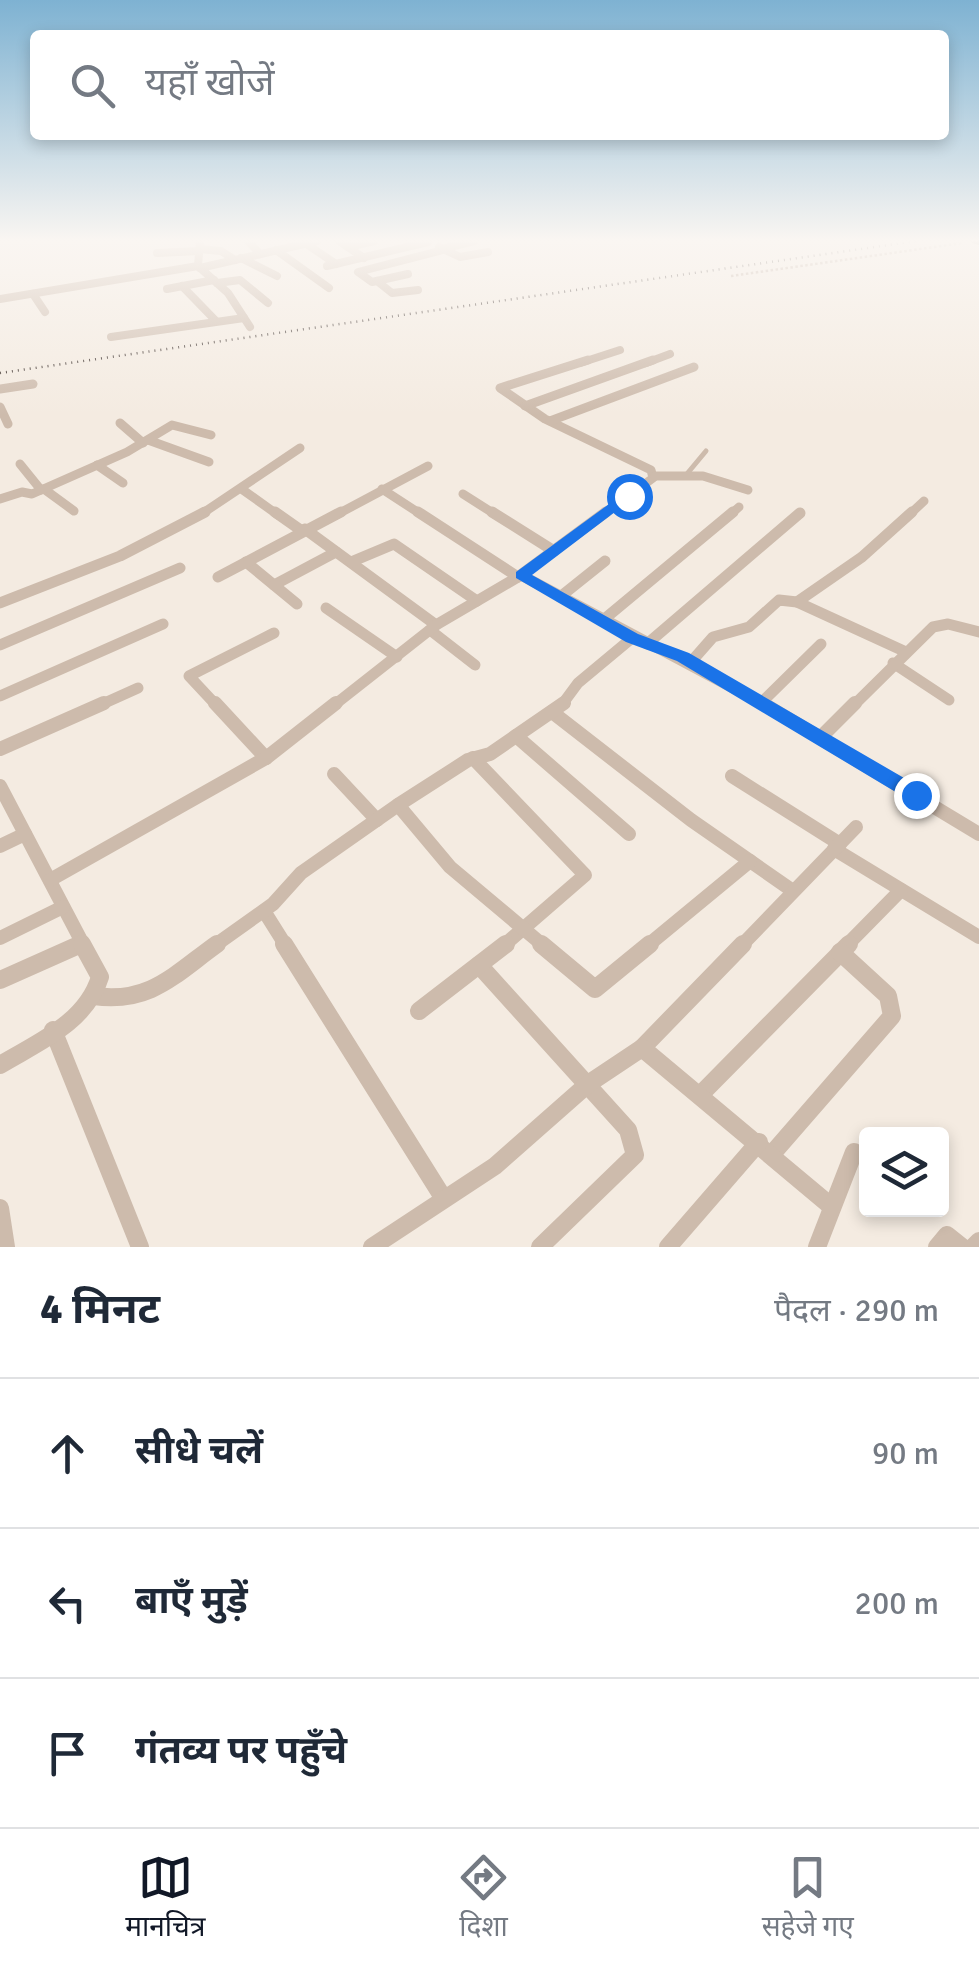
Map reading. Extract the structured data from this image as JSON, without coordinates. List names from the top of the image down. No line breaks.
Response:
{"page":{"search":"यहाँ खोजें","heading":["4 मिनट","पैदल · 290 m"],"list":[["सीधे चलें","90 m"],["बाएँ मुड़ें","200 m"],"गंतव्य पर पहुँचे"],"nav":["मानचित्र","दिशा","सहेजे गए"]}}
